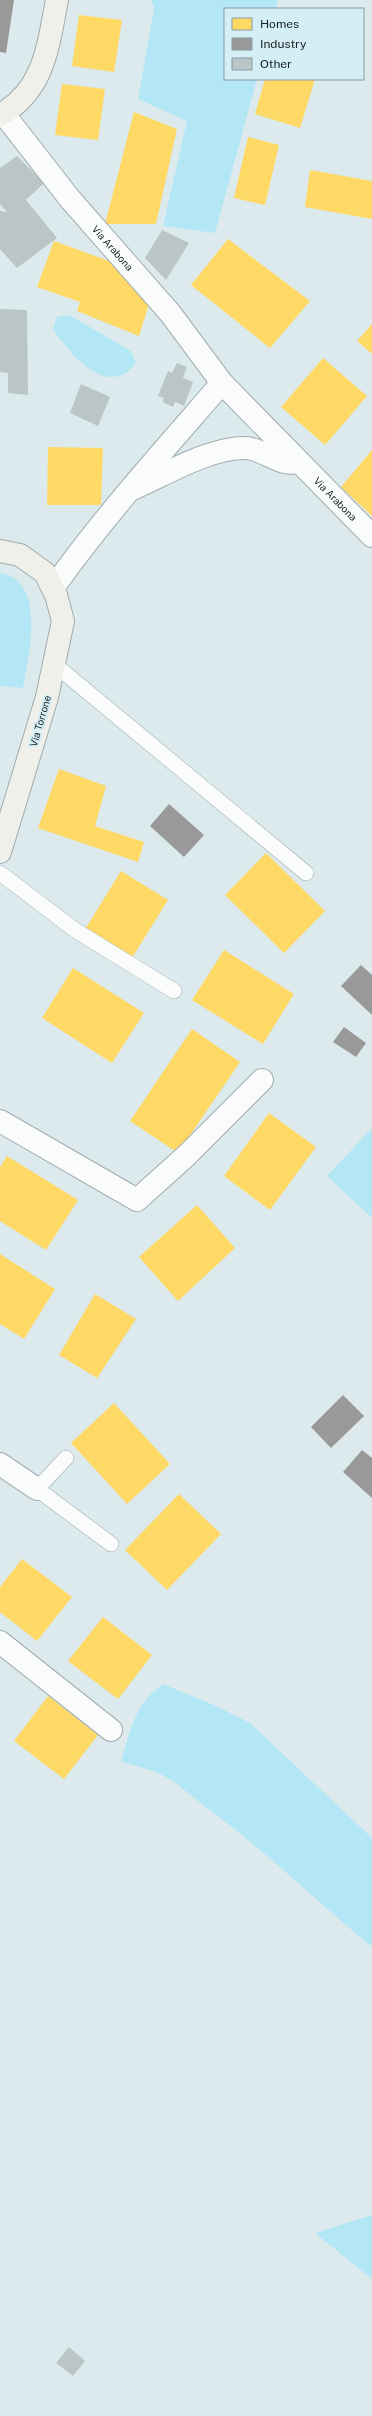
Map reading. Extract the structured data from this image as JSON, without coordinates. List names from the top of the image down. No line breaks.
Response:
{"streets":{"main road":["Via Arabona","Via Torrone"]},"legend":["Homes","Industry","Other"]}
